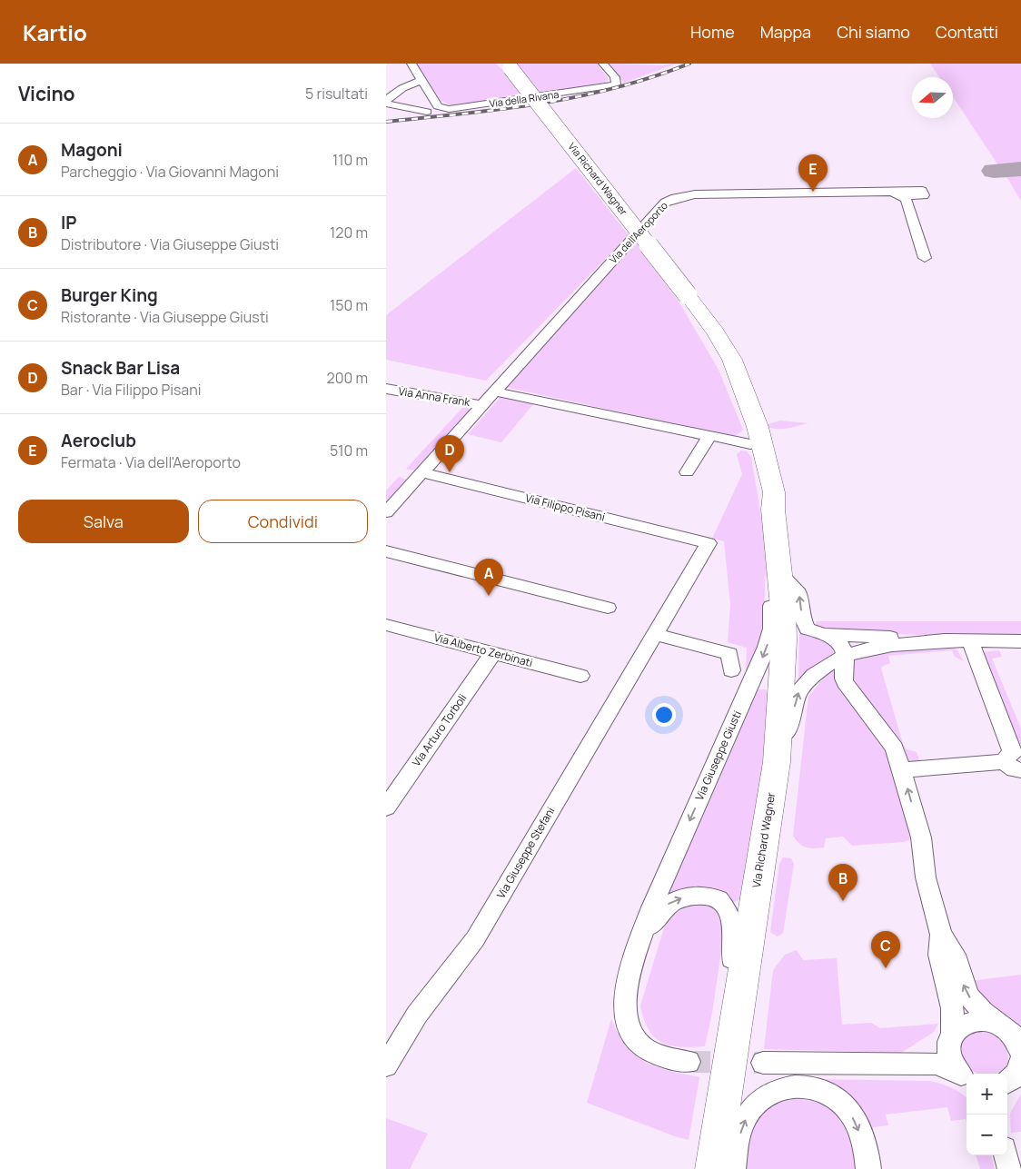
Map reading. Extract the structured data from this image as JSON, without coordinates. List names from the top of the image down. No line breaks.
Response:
{"streets":{"main road":["Via Richard Wagner"],"street":["Via della Rivana","Via dell'Aeroporto","Via Anna Frank","Via Filippo Pisani","Via Alberto Zerbinati","Via Arturo Torboli","Via Giuseppe Giusti","Via Giuseppe Stefani"]},"crossings":[["Via Richard Wagner","Via Giuseppe Giusti"],["Via dell'Aeroporto","Via Anna Frank"],["Via dell'Aeroporto","Via Filippo Pisani"],["Via Filippo Pisani","Via Giuseppe Stefani"],["Via Alberto Zerbinati","Via Arturo Torboli"]],"north":"left","page":{"header":"Kartio","nav":["Home","Mappa","Chi siamo","Contatti"],"heading":["Vicino","5 risultati"],"list":[{"mark":"A","name":"Magoni","note":"Parcheggio · Via Giovanni Magoni","value":"110 m"},{"mark":"B","name":"IP","note":"Distributore · Via Giuseppe Giusti","value":"120 m"},{"mark":"C","name":"Burger King","note":"Ristorante · Via Giuseppe Giusti","value":"150 m"},{"mark":"D","name":"Snack Bar Lisa","note":"Bar · Via Filippo Pisani","value":"200 m"},{"mark":"E","name":"Aeroclub","note":"Fermata · Via dell'Aeroporto","value":"510 m"}],"pins":["E","D","A","B","C"],"buttons":["Salva","Condividi"],"map_buttons":["+","−"]}}
